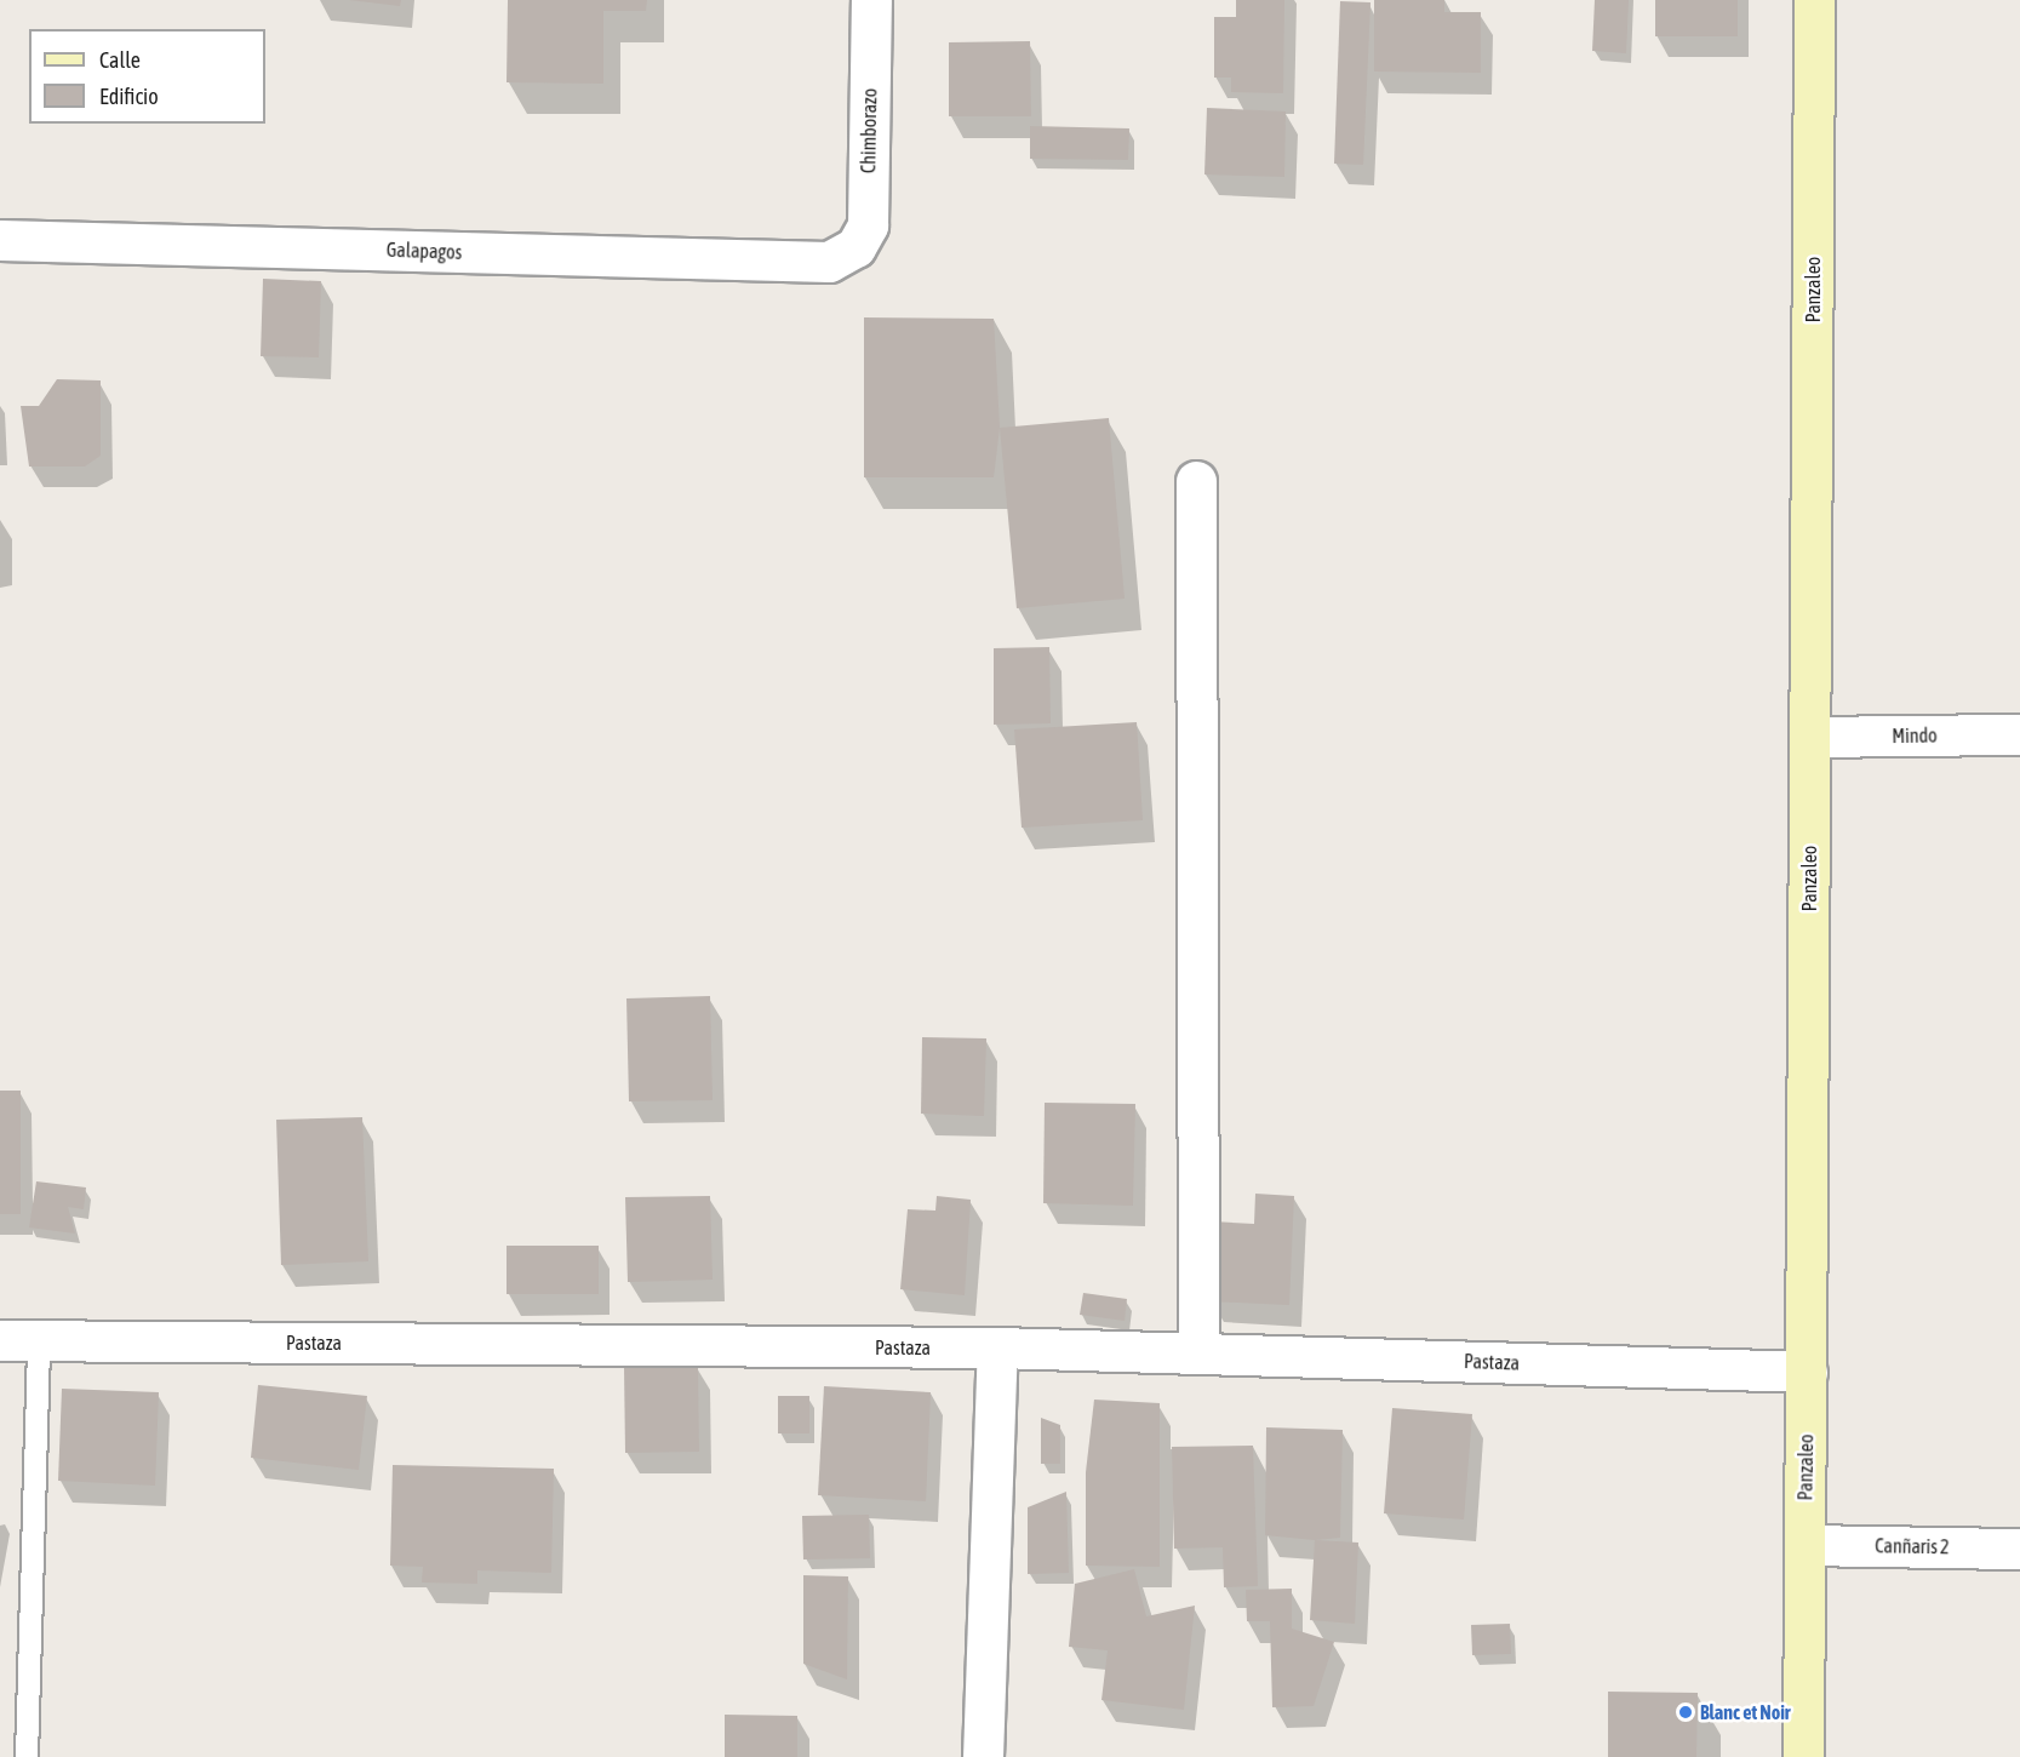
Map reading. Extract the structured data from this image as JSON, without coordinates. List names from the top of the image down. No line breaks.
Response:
{"streets":{"street":["Chimborazo","Galapagos","Panzaleo","Mindo","Pastaza","Canñaris 2"]},"crossings":[["Chimborazo","Galapagos"],["Panzaleo","Mindo"],["Panzaleo","Pastaza"],["Panzaleo","Canñaris 2"]],"places":["Blanc et Noir"],"legend":["Calle","Edificio"]}
